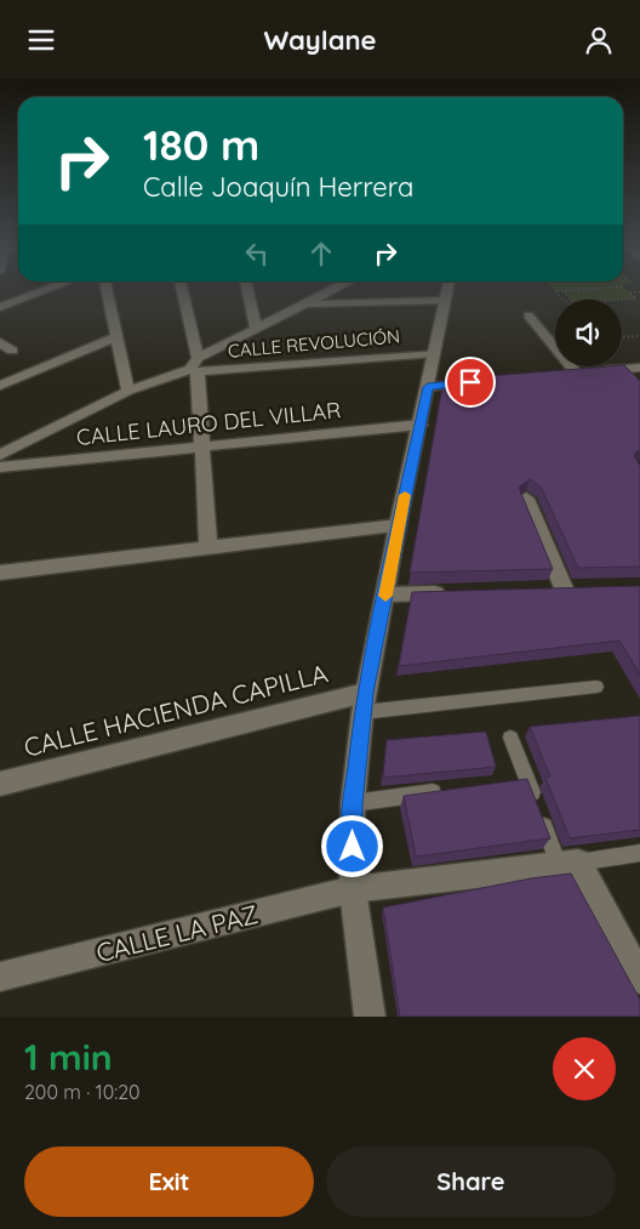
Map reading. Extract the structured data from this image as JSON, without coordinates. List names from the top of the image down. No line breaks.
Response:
{"streets":{"street":["CALLE REVOLUCIÓN","CALLE LAURO DEL VILLAR","CALLE HACIENDA CAPILLA","CALLE LA PAZ"]},"page":{"header":"Waylane","turn":["180 m","Calle Joaquín Herrera"],"heading":["1 min","200 m · 10:20"],"buttons":["Exit","Share"]}}
